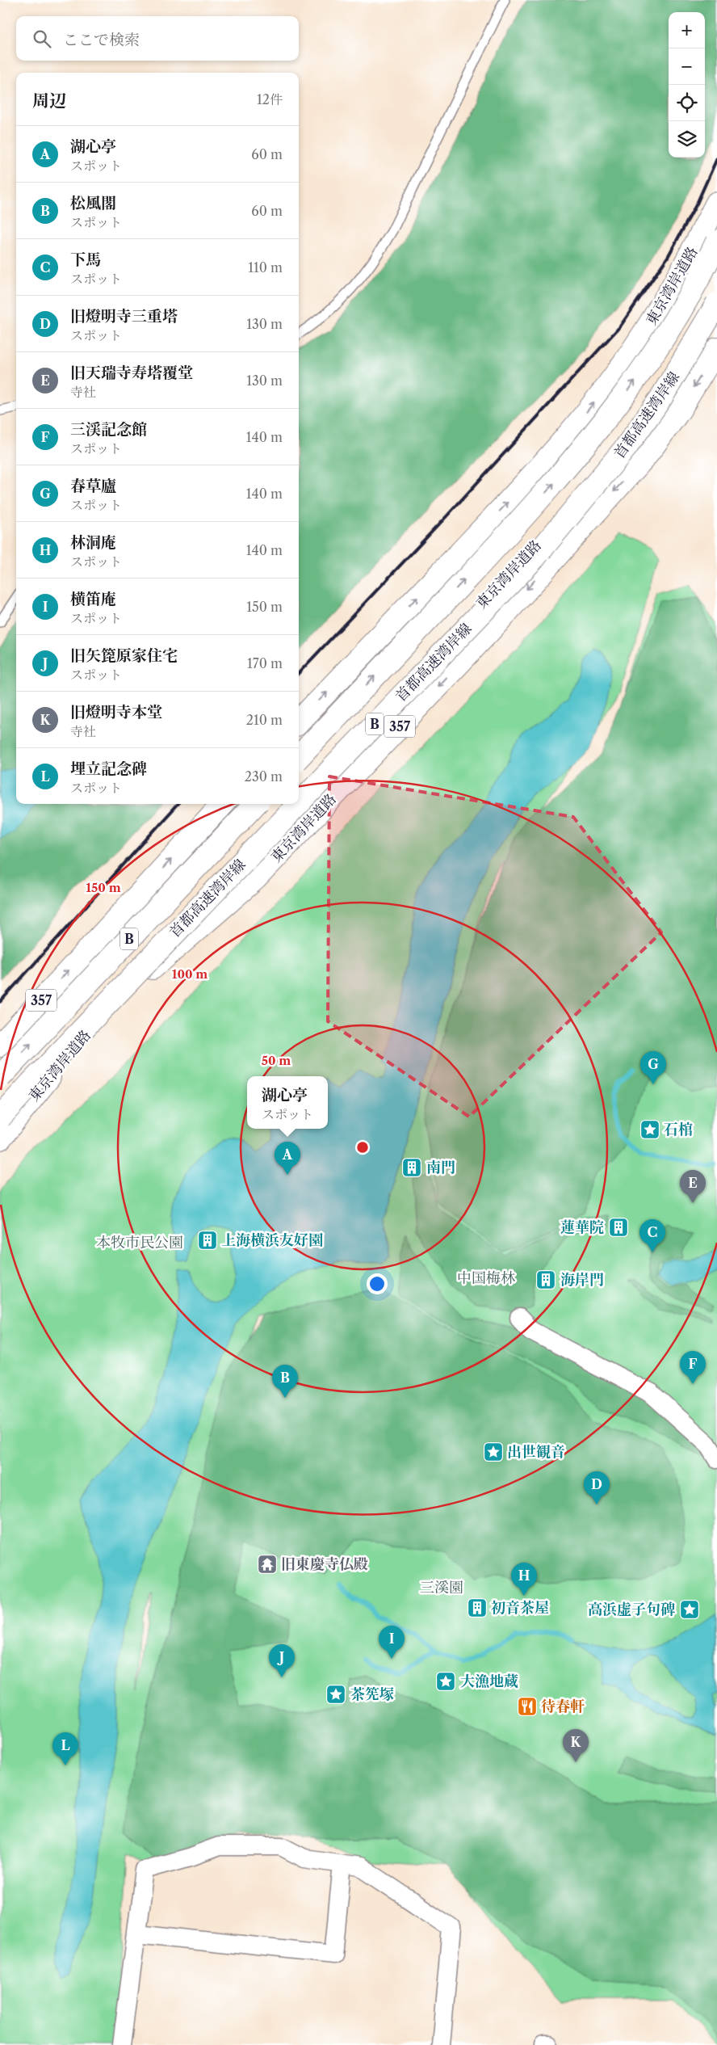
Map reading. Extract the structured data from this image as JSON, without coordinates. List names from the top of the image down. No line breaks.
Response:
{"streets":{"highway":["東京湾岸道路","首都高速湾岸線","B","357"]},"parks":["本牧市民公園","中国梅林","三溪園"],"places":{"place":["石棺","出世観音","高浜虚子句碑","大漁地蔵","茶筅塚"],"building":["南門","蓮華院","上海横浜友好園","海岸門","初音茶屋"],"temple":["旧東慶寺仏殿"],"restaurant":["待春軒"]},"page":{"map_buttons":["+","−"],"search":"ここで検索","heading":["周辺","12件"],"list":[{"mark":"A","name":"湖心亭","note":"スポット","value":"60 m"},{"mark":"B","name":"松風閣","note":"スポット","value":"60 m"},{"mark":"C","name":"下馬","note":"スポット","value":"110 m"},{"mark":"D","name":"旧燈明寺三重塔","note":"スポット","value":"130 m"},{"mark":"E","name":"旧天瑞寺寿塔覆堂","note":"寺社","value":"130 m"},{"mark":"F","name":"三渓記念館","note":"スポット","value":"140 m"},{"mark":"G","name":"春草廬","note":"スポット","value":"140 m"},{"mark":"H","name":"林洞庵","note":"スポット","value":"140 m"},{"mark":"I","name":"横笛庵","note":"スポット","value":"150 m"},{"mark":"J","name":"旧矢箆原家住宅","note":"スポット","value":"170 m"},{"mark":"K","name":"旧燈明寺本堂","note":"寺社","value":"210 m"},{"mark":"L","name":"埋立記念碑","note":"スポット","value":"230 m"}],"pins":["G","A","E","C","F","B","D","H","I","J","K","L"],"popup":["湖心亭","スポット"]},"rings":["150 m","100 m","50 m"]}
